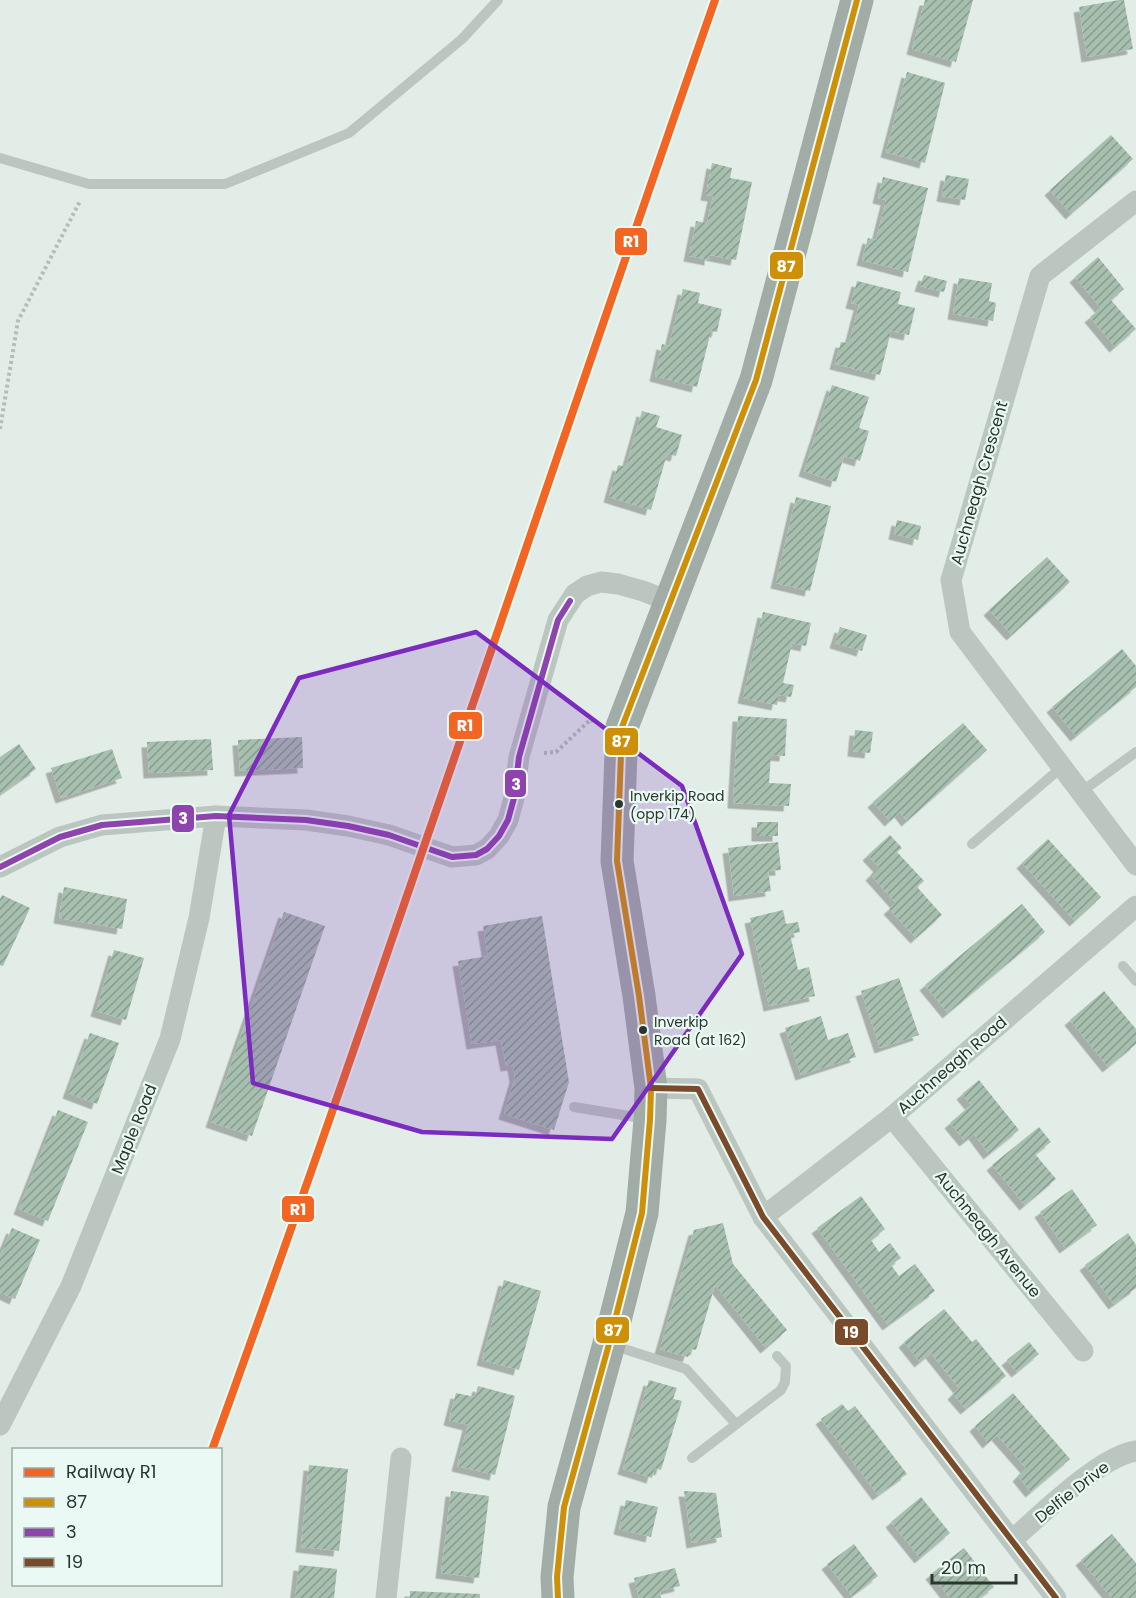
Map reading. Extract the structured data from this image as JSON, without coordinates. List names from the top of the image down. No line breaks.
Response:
{"streets":{"street":["Auchneagh Crescent","Auchneagh Road","Maple Road","Auchneagh Avenue","Delfie Drive"]},"crossings":[["Auchneagh Road","Auchneagh Avenue"]],"places":["Inverkip Road (opp 174)","Inverkip Road (at 162)"],"lines":["rail line R1","transit line 87","transit line 3","transit line 19"],"legend":["Railway R1","87","3","19"],"scale_bar":"20 m"}
